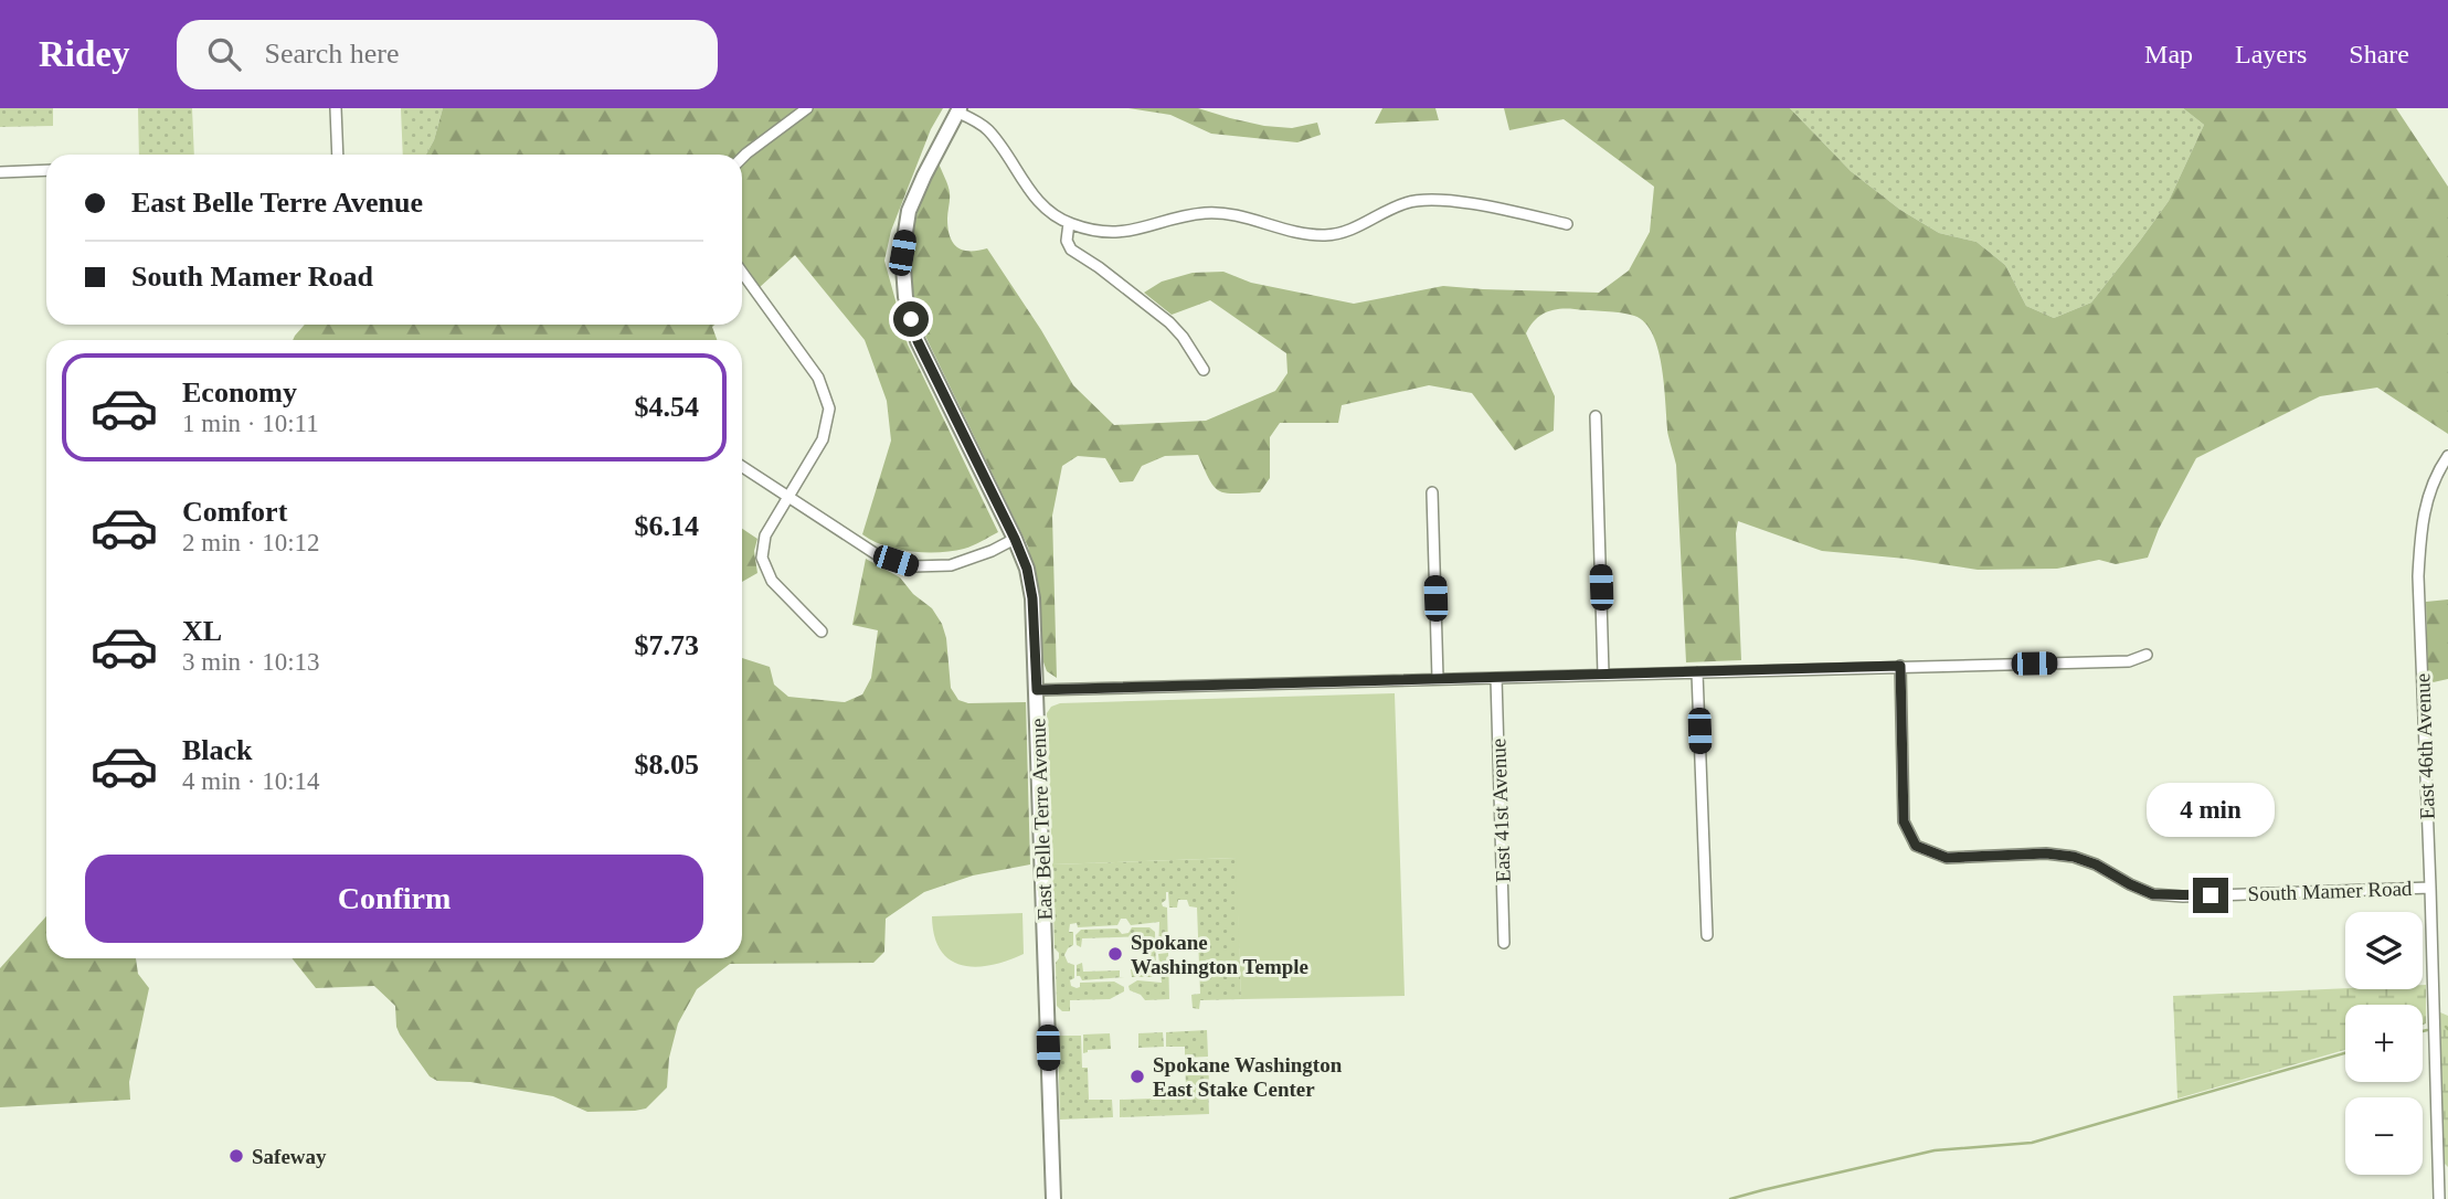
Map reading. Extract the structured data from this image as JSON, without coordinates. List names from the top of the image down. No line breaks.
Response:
{"streets":{"street":["East 46th Avenue","East 41st Avenue","East Belle Terre Avenue","South Mamer Road"]},"crossings":[["East 46th Avenue","South Mamer Road"]],"places":["Spokane Washington Temple","Spokane Washington East Stake Center","Safeway"],"page":{"header":"Ridey","search":"Search here","nav":["Map","Layers","Share"],"banner":["East Belle Terre Avenue","South Mamer Road"],"list":[{"name":"Economy","note":"1 min · 10:11","value":"$4.54"},{"name":"Comfort","note":"2 min · 10:12","value":"$6.14"},{"name":"XL","note":"3 min · 10:13","value":"$7.73"},{"name":"Black","note":"4 min · 10:14","value":"$8.05"}],"bubble":"4 min","buttons":"Confirm","map_buttons":["+","−"]}}
